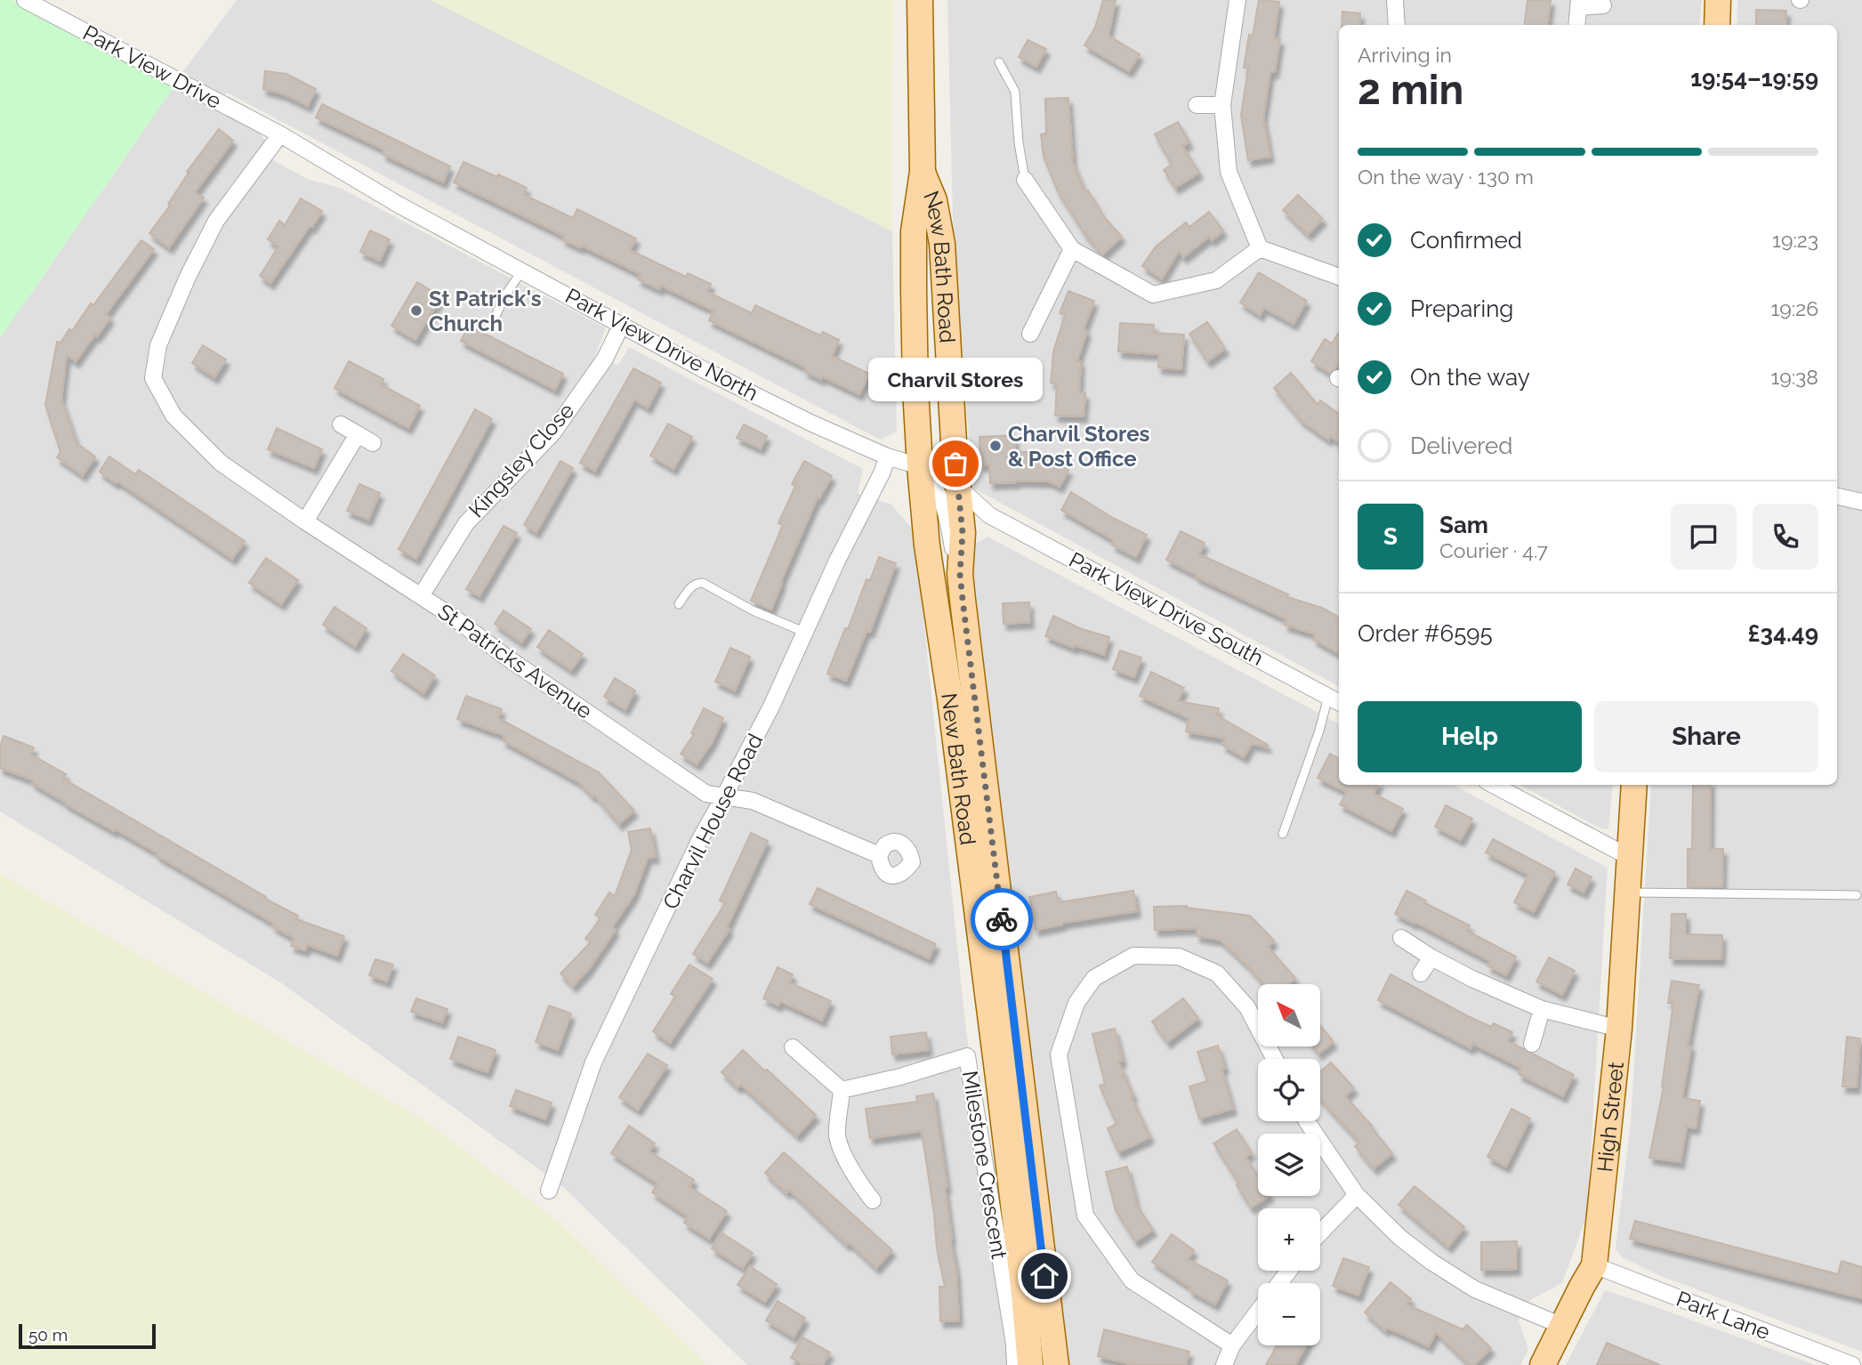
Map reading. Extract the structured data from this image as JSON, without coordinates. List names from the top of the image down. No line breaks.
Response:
{"streets":{"main road":["New Bath Road","High Street"],"street":["Park View Drive","Park View Drive North","Kingsley Close","Park View Drive South","St Patricks Avenue","Charvil House Road","Milestone Crescent","Park Lane"]},"crossings":[["Park View Drive","Park View Drive North"],["Park View Drive","St Patricks Avenue"],["New Bath Road","Park View Drive North"],["New Bath Road","Park View Drive South"],["Park View Drive North","Kingsley Close"],["Park View Drive North","Park View Drive South"],["Park View Drive North","St Patricks Avenue"],["Park View Drive North","Charvil House Road"],["Kingsley Close","St Patricks Avenue"],["St Patricks Avenue","Charvil House Road"],["High Street","Park Lane"]],"places":["St Patrick's Church","Charvil Stores & Post Office","Charvil Stores"],"scale_bar":"50 m","north":"top left","page":{"heading":["2 min","Arriving in","19:54–19:59"],"panel":["Sam","Courier · 4.7","Order #6595","£34.49"],"bar":"On the way · 130 m","list":[["Confirmed","19:23"],["Preparing","19:26"],["On the way","19:38"],"Delivered"],"bubble":"Charvil Stores","round":"S","buttons":["Help","Share"],"map_buttons":["+","−"],"scale":"50 m"}}
